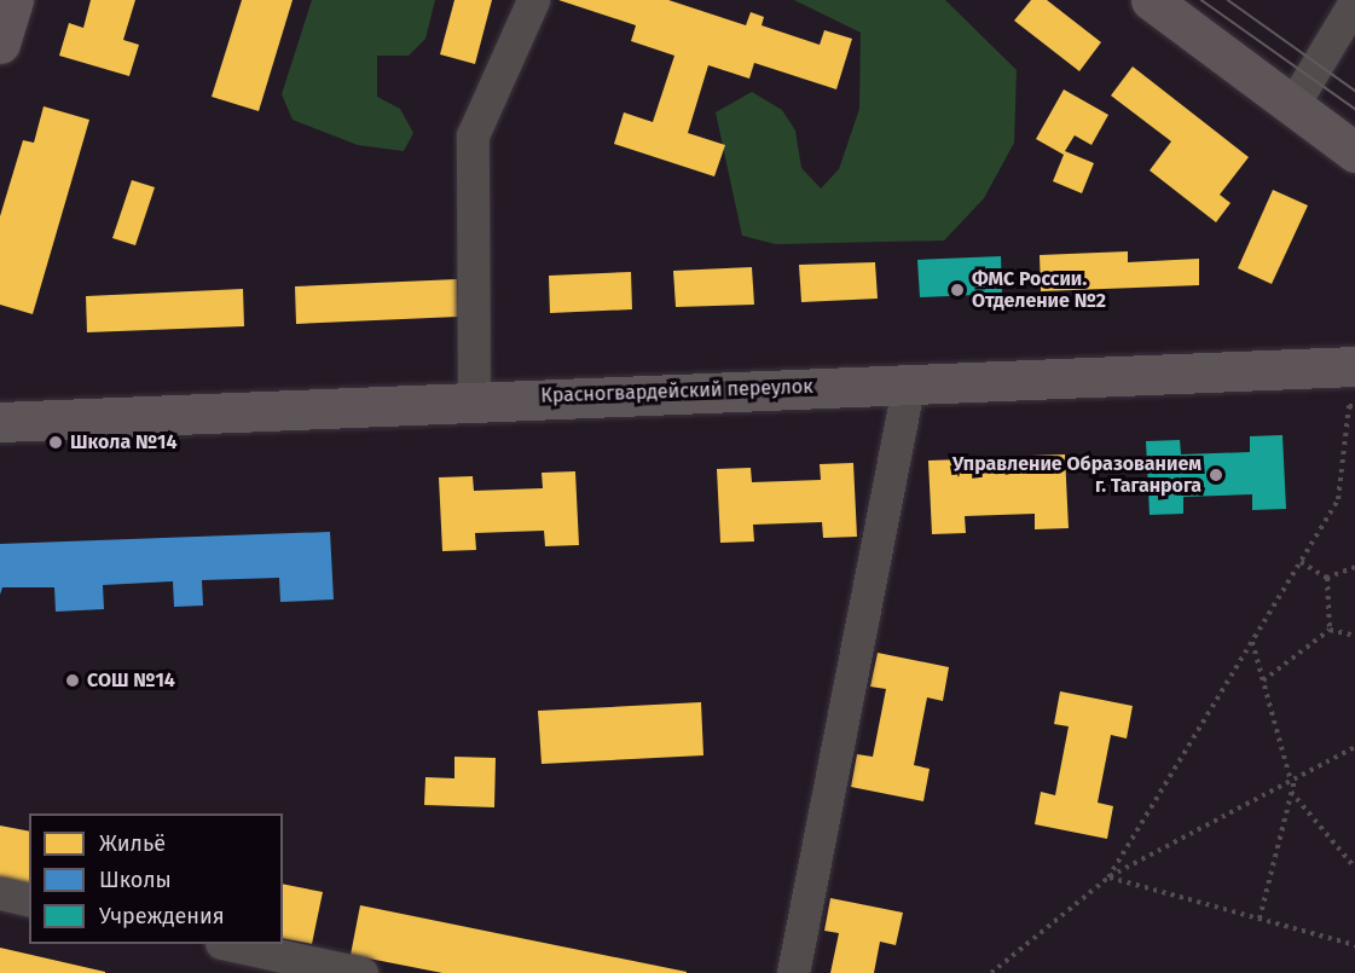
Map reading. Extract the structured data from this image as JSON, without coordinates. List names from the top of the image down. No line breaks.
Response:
{"streets":{"main road":["Красногвардейский переулок"]},"places":["ФМС России. Отделение №2","Школа №14","Управление Образованием г. Таганрога","СОШ №14"],"legend":["Жильё","Школы","Учреждения"]}
